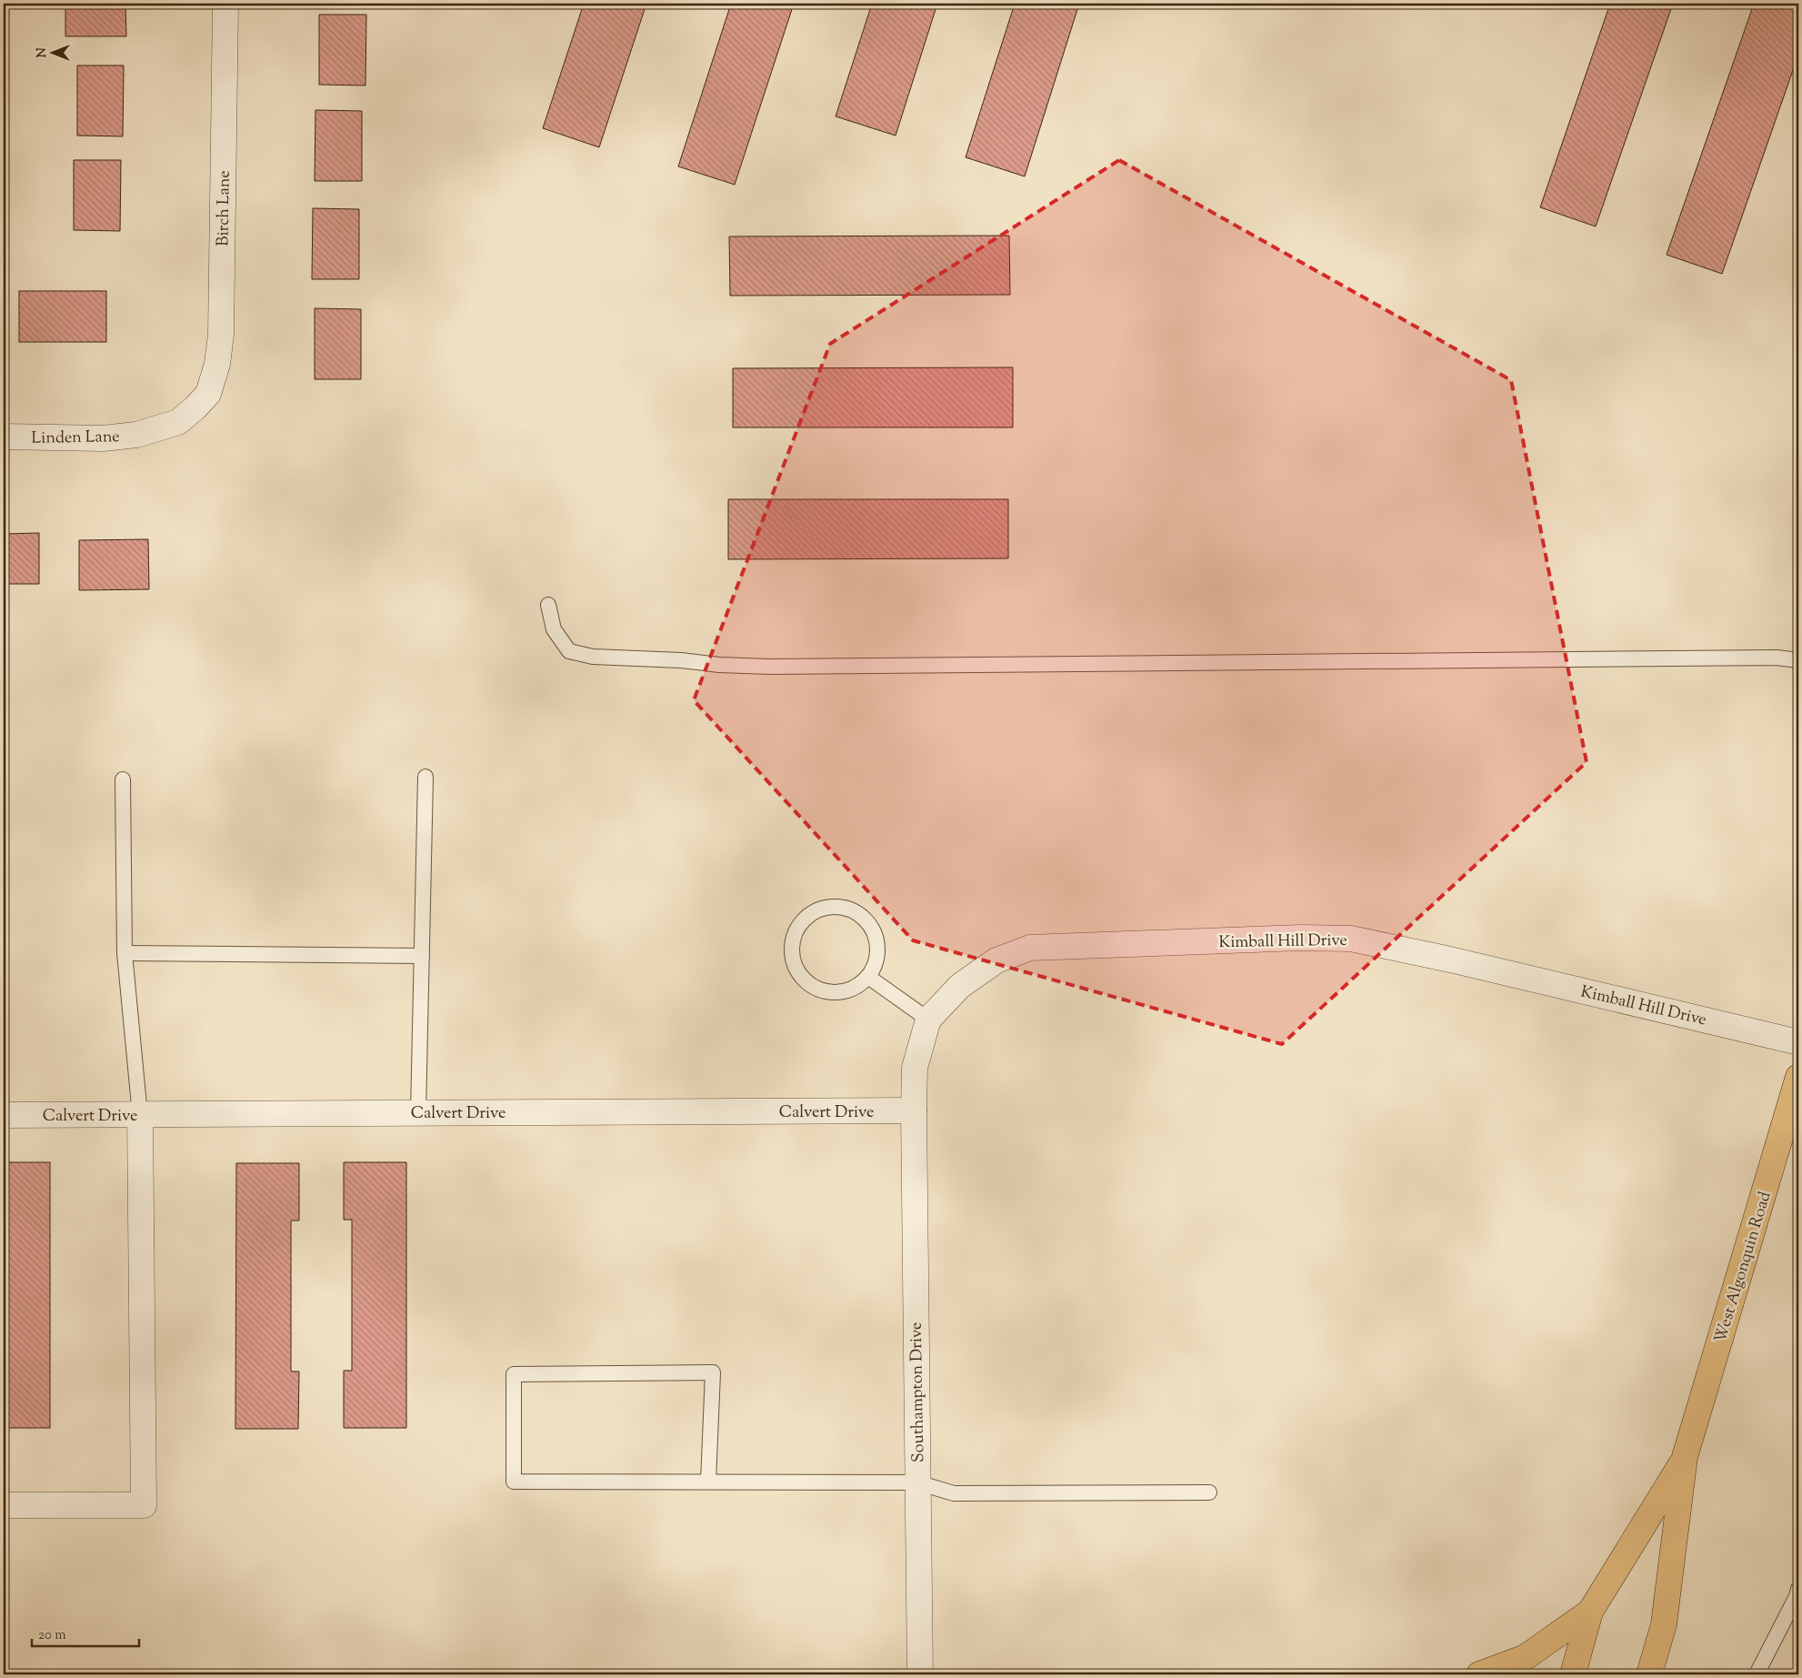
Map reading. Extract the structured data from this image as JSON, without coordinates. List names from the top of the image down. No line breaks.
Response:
{"streets":{"main road":["West Algonquin Road"],"street":["Birch Lane","Linden Lane","Kimball Hill Drive","Calvert Drive","Southampton Drive"]},"crossings":[["Birch Lane","Linden Lane"],["Kimball Hill Drive","Calvert Drive"],["Kimball Hill Drive","Southampton Drive"],["Calvert Drive","Southampton Drive"]],"scale_bar":"20 m","north":"left"}
